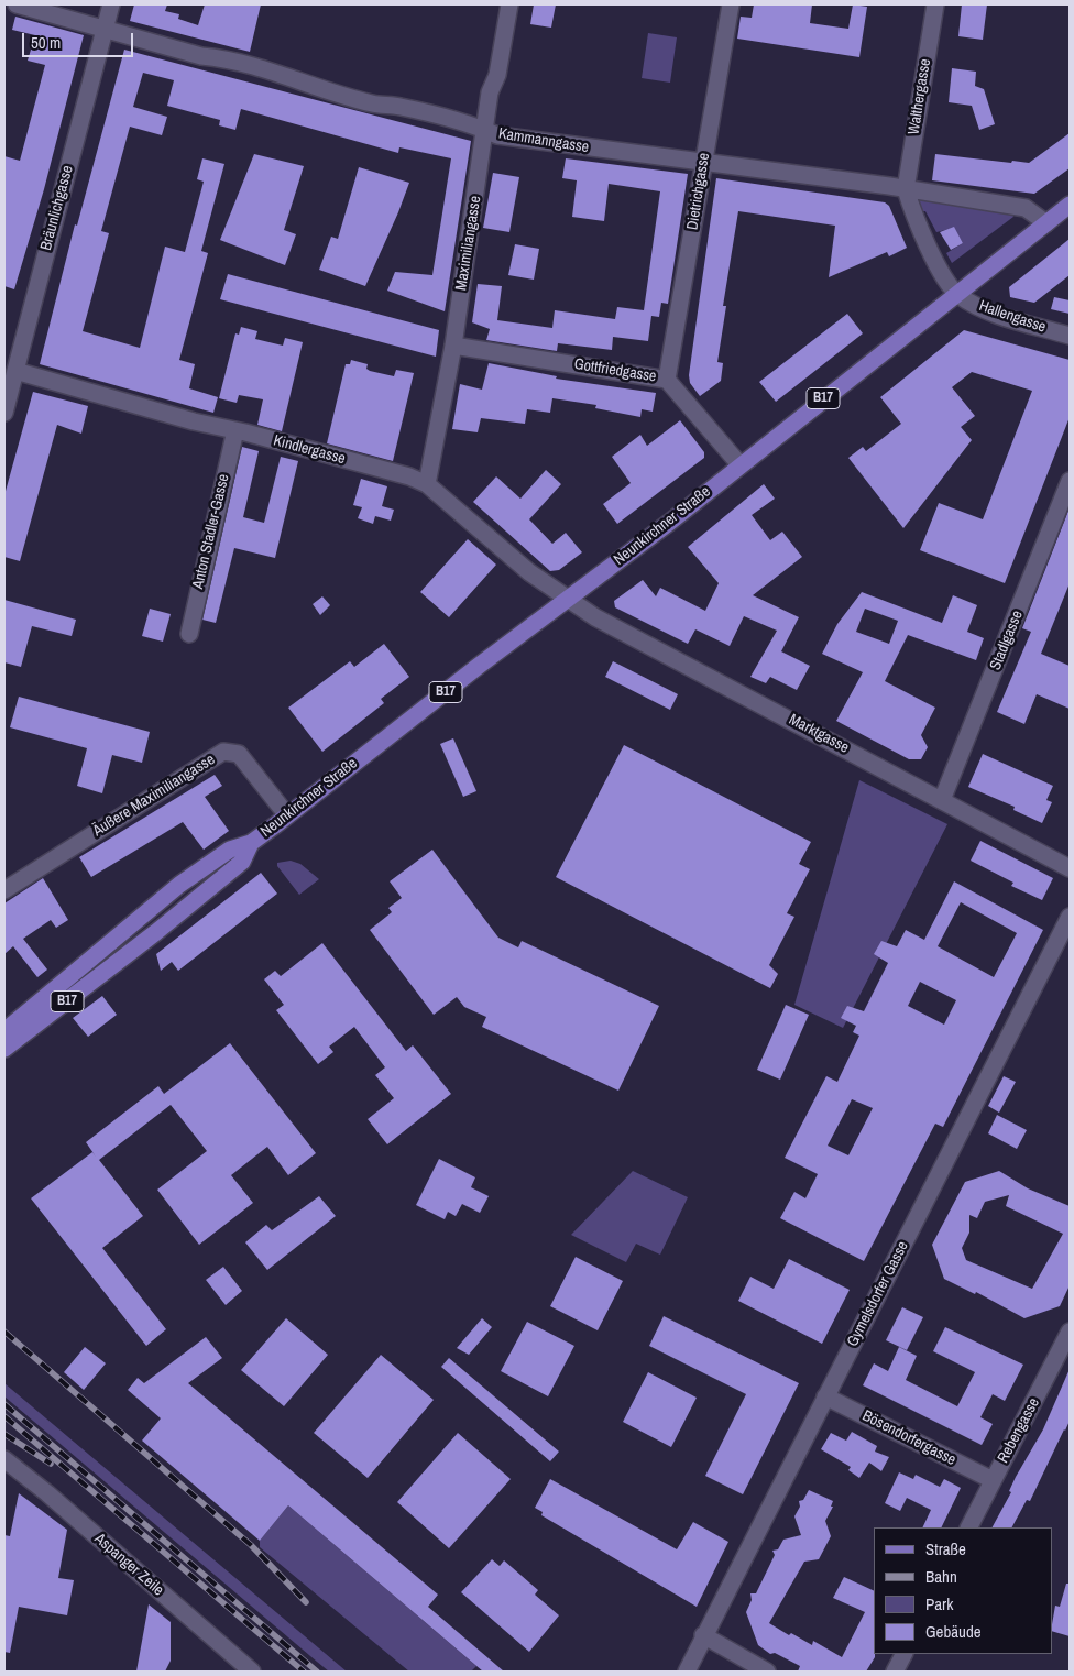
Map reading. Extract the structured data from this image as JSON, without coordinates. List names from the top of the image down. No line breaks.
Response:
{"streets":{"main road":["B17","Neunkirchner Straße"],"street":["Walthergasse","Kammanngasse","Dietrichgasse","Bräunlichgasse","Maximiliangasse","Hallengasse","Gottfriedgasse","Kindlergasse","Anton Stadler-Gasse","Stadlgasse","Marktgasse","Äußere Maximiliangasse","Gymelsdorfer Gasse","Rebengasse","Bösendorfergasse","Aspanger Zeile"]},"crossings":[["Walthergasse","Kammanngasse"],["Kammanngasse","Dietrichgasse"],["Kammanngasse","Bräunlichgasse"],["Kammanngasse","Maximiliangasse"],["Kammanngasse","Neunkirchner Straße"],["Dietrichgasse","Gottfriedgasse"],["Bräunlichgasse","Kindlergasse"],["Maximiliangasse","Gottfriedgasse"],["Maximiliangasse","Kindlergasse"],["Hallengasse","Neunkirchner Straße"],["Gottfriedgasse","Neunkirchner Straße"],["Kindlergasse","Neunkirchner Straße"],["Kindlergasse","Anton Stadler-Gasse"],["Kindlergasse","Marktgasse"],["Neunkirchner Straße","Marktgasse"],["Neunkirchner Straße","Äußere Maximiliangasse"],["Stadlgasse","Marktgasse"],["Gymelsdorfer Gasse","Bösendorfergasse"],["Rebengasse","Bösendorfergasse"]],"legend":["Straße","Bahn","Park","Gebäude"],"scale_bar":"50 m"}
